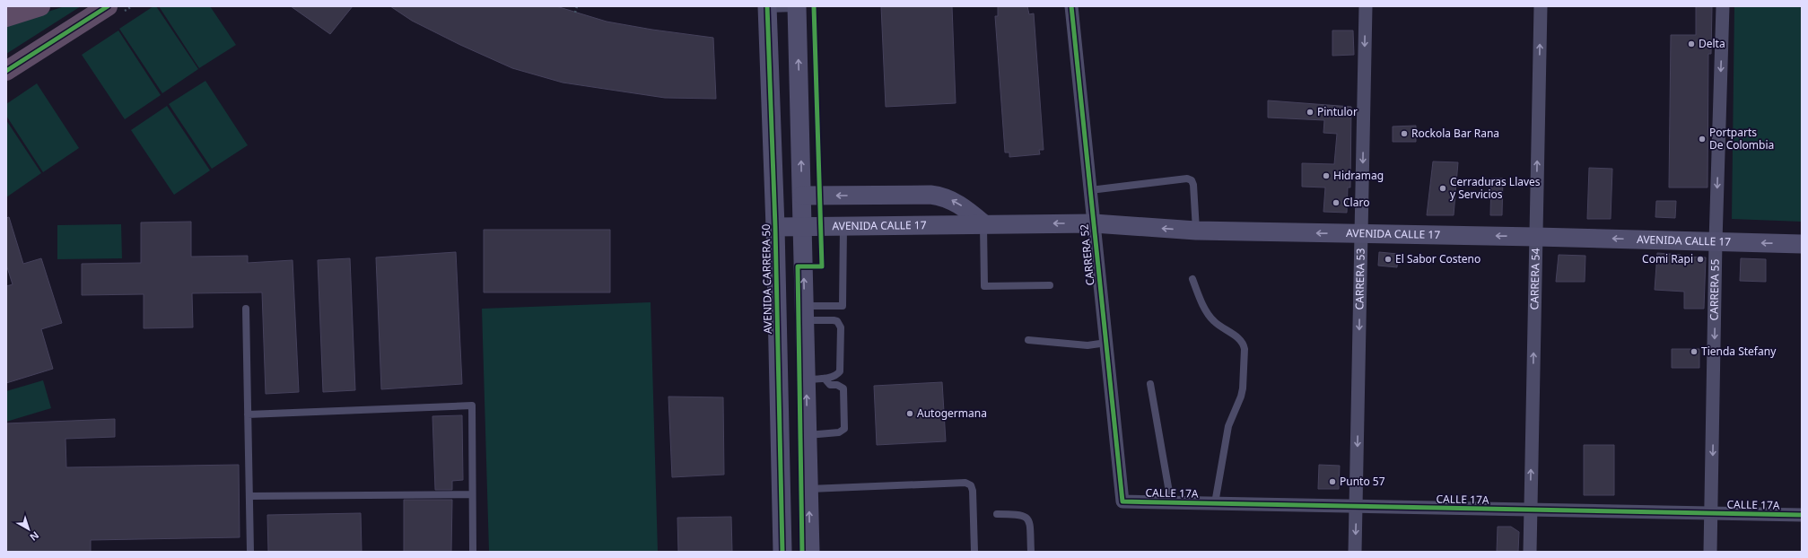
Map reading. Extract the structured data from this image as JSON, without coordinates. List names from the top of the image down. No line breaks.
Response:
{"streets":{"street":["AVENIDA CALLE 17","CARRERA 52","AVENIDA CARRERA 50","CARRERA 53","CARRERA 54","CARRERA 55","CALLE 17A"]},"crossings":[["AVENIDA CALLE 17","CARRERA 52"],["AVENIDA CALLE 17","AVENIDA CARRERA 50"],["AVENIDA CALLE 17","CARRERA 53"],["AVENIDA CALLE 17","CARRERA 54"],["AVENIDA CALLE 17","CARRERA 55"],["CARRERA 52","CALLE 17A"],["CARRERA 53","CALLE 17A"],["CARRERA 54","CALLE 17A"],["CARRERA 55","CALLE 17A"]],"one_way":["AVENIDA CALLE 17","CARRERA 53","CARRERA 54","CARRERA 55"],"places":["Delta","Pintulor","Rockola Bar Rana","Portparts De Colombia","Hidramag","Cerraduras Llaves y Servicios","Claro","El Sabor Costeno","Comi Rapi","Tienda Stefany","Autogermana","Punto 57"],"north":"bottom right"}
